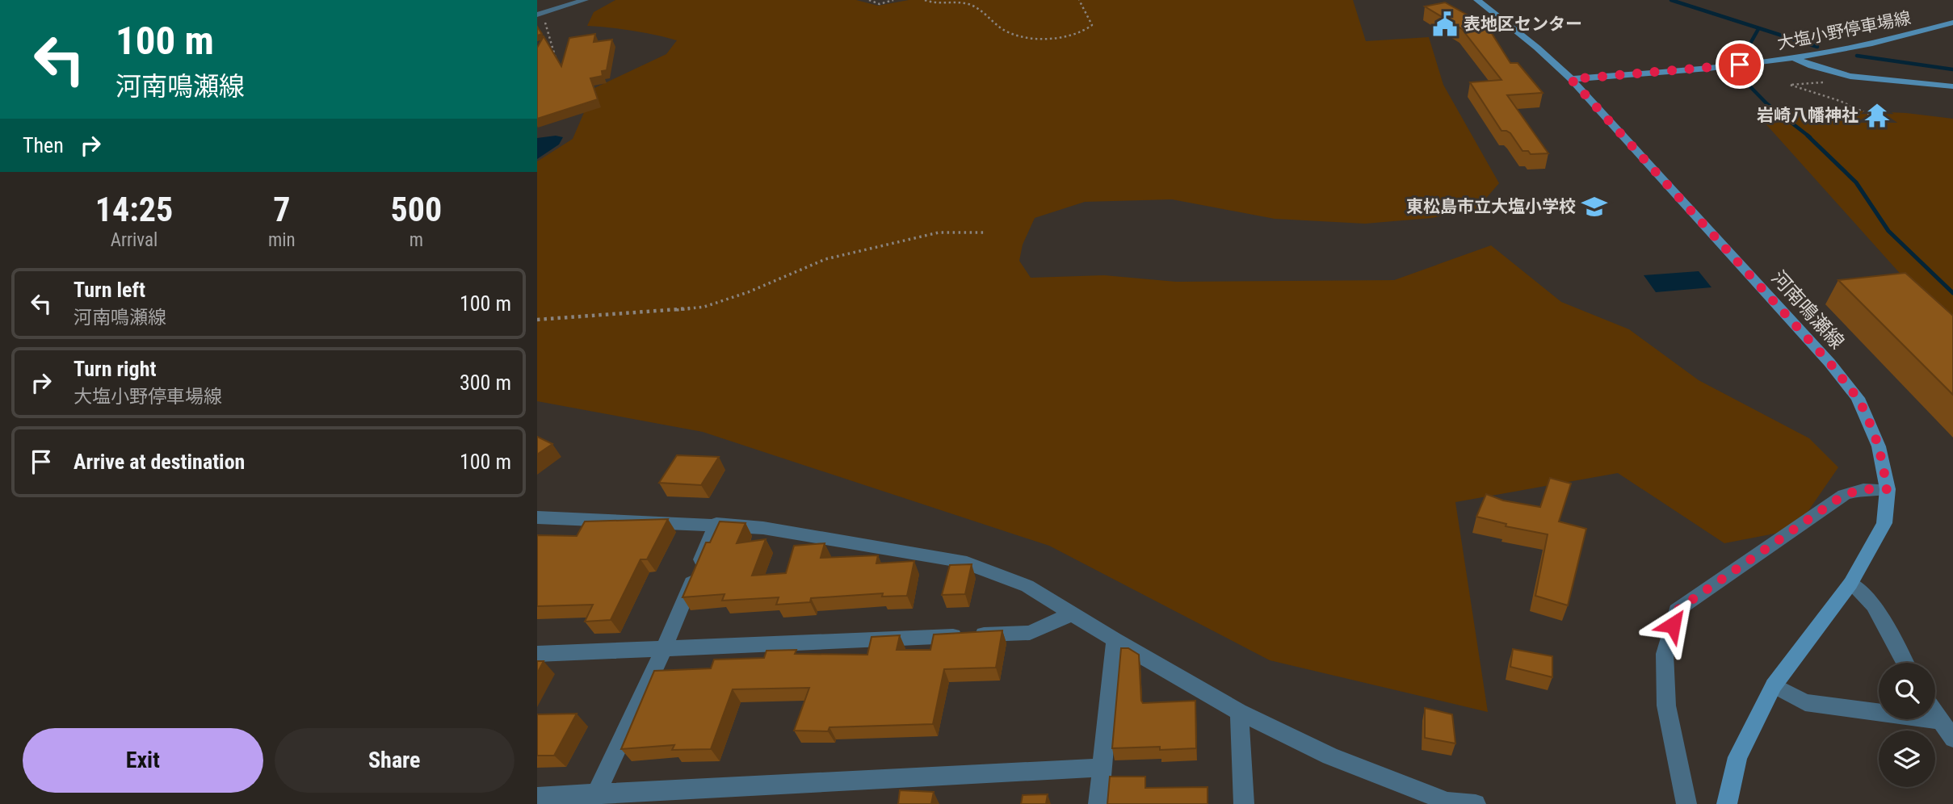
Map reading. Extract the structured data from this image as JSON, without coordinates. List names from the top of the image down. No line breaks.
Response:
{"streets":{"main road":["大塩小野停車場線","河南鳴瀬線"]},"crossings":[["大塩小野停車場線","河南鳴瀬線"]],"places":{"public building":["表地区センター"],"temple":["岩崎八幡神社"],"school or university":["東松島市立大塩小学校"]},"page":{"turn":["100 m","河南鳴瀬線"],"then":"Then","eta":["14:25","Arrival","7","min","500","m"],"list":[{"name":"Turn left","note":"河南鳴瀬線","value":"100 m"},{"name":"Turn right","note":"大塩小野停車場線","value":"300 m"},{"name":"Arrive at destination","value":"100 m"}],"buttons":["Exit","Share"]}}
